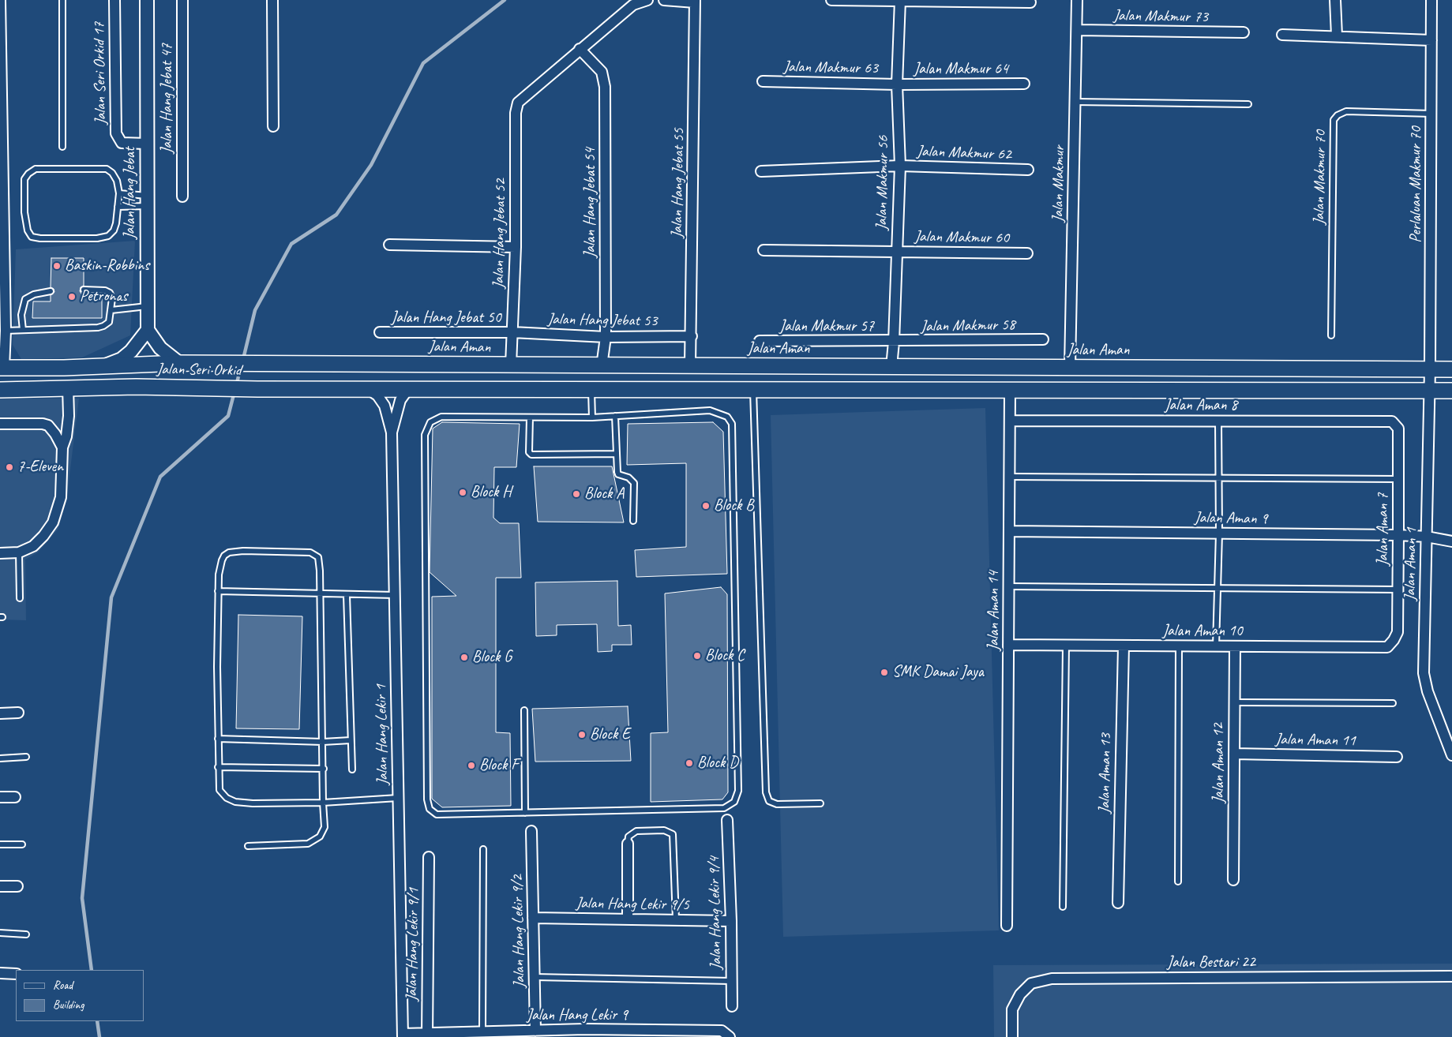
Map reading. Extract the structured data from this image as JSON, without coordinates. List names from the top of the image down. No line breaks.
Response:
{"streets":{"main road":["Jalan Aman","Jalan Seri Orkid"],"street":["Jalan Makmur 73","Jalan Makmur 63","Jalan Makmur 64","Jalan Seri Orkid 17","Jalan Hang Jebat 47","Jalan Makmur 62","Jalan Hang Jebat 55","Jalan Makmur 56","Jalan Makmur","Perlaluan Makmur 70","Jalan Hang Jebat","Jalan Hang Jebat 54","Jalan Hang Jebat 52","Jalan Makmur 60","Jalan Hang Jebat 50","Jalan Hang Jebat 53","Jalan Makmur 58","Jalan Makmur 57","Jalan Aman 8","Jalan Aman 9","Jalan Aman 7","Jalan Aman 1","Jalan Aman 14","Jalan Aman 10","Jalan Hang Lekir 1","Jalan Aman 11","Jalan Aman 12","Jalan Aman 13","Jalan Hang Lekir 9/5","Jalan Hang Lekir 9/4","Jalan Hang Lekir 9/2","Jalan Hang Lekir 9/1","Jalan Bestari 22","Jalan Hang Lekir 9"],"lane":["Jalan Makmur 70"]},"crossings":[["Jalan Makmur 73","Jalan Makmur"],["Jalan Makmur 63","Jalan Makmur 64"],["Jalan Makmur 63","Jalan Makmur 56"],["Jalan Makmur 64","Jalan Makmur 56"],["Jalan Seri Orkid 17","Jalan Hang Jebat"],["Jalan Makmur 62","Jalan Makmur 56"],["Jalan Makmur 70","Perlaluan Makmur 70"],["Jalan Hang Jebat 55","Jalan Hang Jebat 53"],["Jalan Hang Jebat 55","Jalan Aman"],["Jalan Makmur 56","Jalan Makmur 60"],["Jalan Makmur 56","Jalan Makmur 58"],["Jalan Makmur 56","Jalan Makmur 57"],["Jalan Makmur 56","Jalan Aman"],["Jalan Makmur","Jalan Aman"],["Perlaluan Makmur 70","Jalan Aman"],["Perlaluan Makmur 70","Jalan Aman 1"],["Jalan Hang Jebat 54","Jalan Hang Jebat 52"],["Jalan Hang Jebat 54","Jalan Hang Jebat 53"],["Jalan Hang Jebat 54","Jalan Aman"],["Jalan Hang Jebat 52","Jalan Hang Jebat 50"],["Jalan Hang Jebat 52","Jalan Hang Jebat 53"],["Jalan Hang Jebat 52","Jalan Aman"],["Jalan Hang Jebat 50","Jalan Hang Jebat 53"],["Jalan Makmur 58","Jalan Makmur 57"],["Jalan Aman","Jalan Aman 1"],["Jalan Seri Orkid","Jalan Hang Lekir 1"],["Jalan Aman 8","Jalan Aman 7"],["Jalan Aman 8","Jalan Aman 14"],["Jalan Aman 9","Jalan Aman 7"],["Jalan Aman 9","Jalan Aman 1"],["Jalan Aman 9","Jalan Aman 14"],["Jalan Aman 7","Jalan Aman 10"],["Jalan Aman 14","Jalan Aman 10"],["Jalan Aman 10","Jalan Aman 12"],["Jalan Aman 10","Jalan Aman 13"],["Jalan Hang Lekir 1","Jalan Hang Lekir 9"],["Jalan Aman 11","Jalan Aman 12"],["Jalan Hang Lekir 9/5","Jalan Hang Lekir 9/4"],["Jalan Hang Lekir 9/5","Jalan Hang Lekir 9/2"],["Jalan Hang Lekir 9/2","Jalan Hang Lekir 9"],["Jalan Hang Lekir 9/1","Jalan Hang Lekir 9"]],"places":["Baskin-Robbins","Petronas","7-Eleven","Block H","Block A","Block B","Block C","Block G","SMK Damai Jaya","Block E","Block D","Block F"],"legend":["Road","Building"]}
